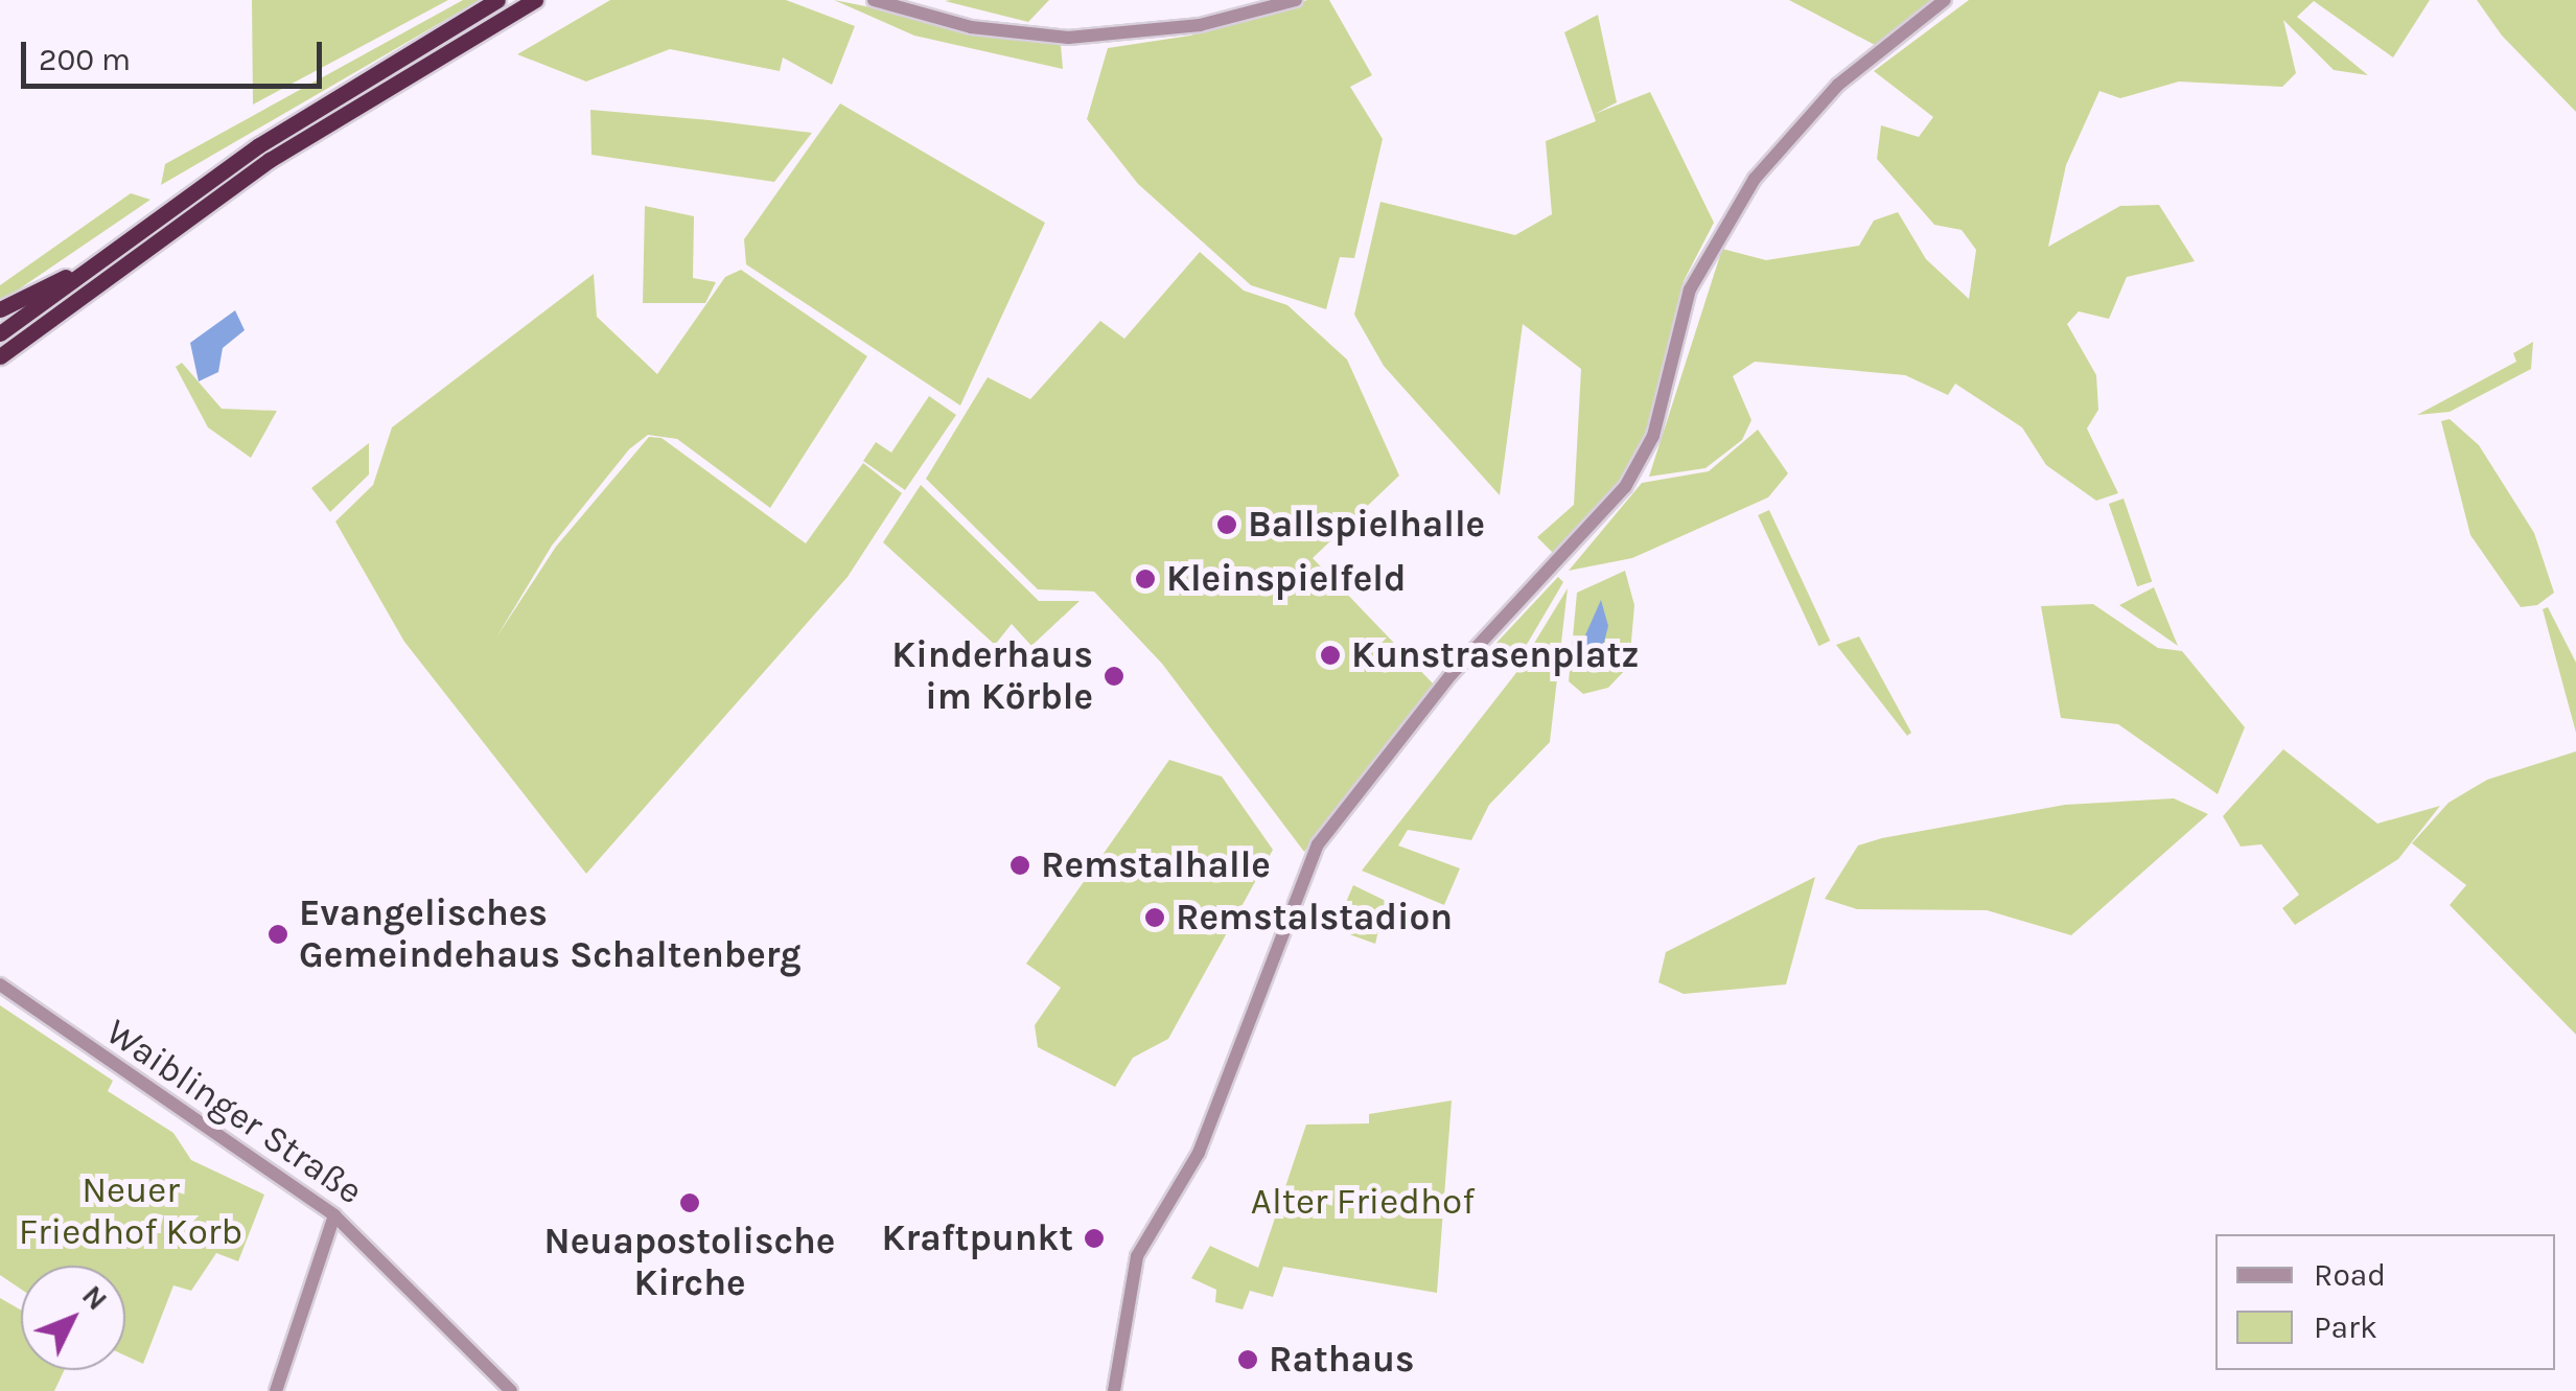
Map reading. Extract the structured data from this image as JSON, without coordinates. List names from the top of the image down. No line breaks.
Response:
{"streets":{"street":["Waiblinger Straße"]},"parks":["Neuer Friedhof Korb","Alter Friedhof"],"places":["Ballspielhalle","Kleinspielfeld","Kunstrasenplatz","Kinderhaus im Körble","Remstalhalle","Remstalstadion","Evangelisches Gemeindehaus Schaltenberg","Neuapostolische Kirche","Kraftpunkt","Rathaus"],"legend":["Road","Park"],"scale_bar":"200 m","north":"top right"}
